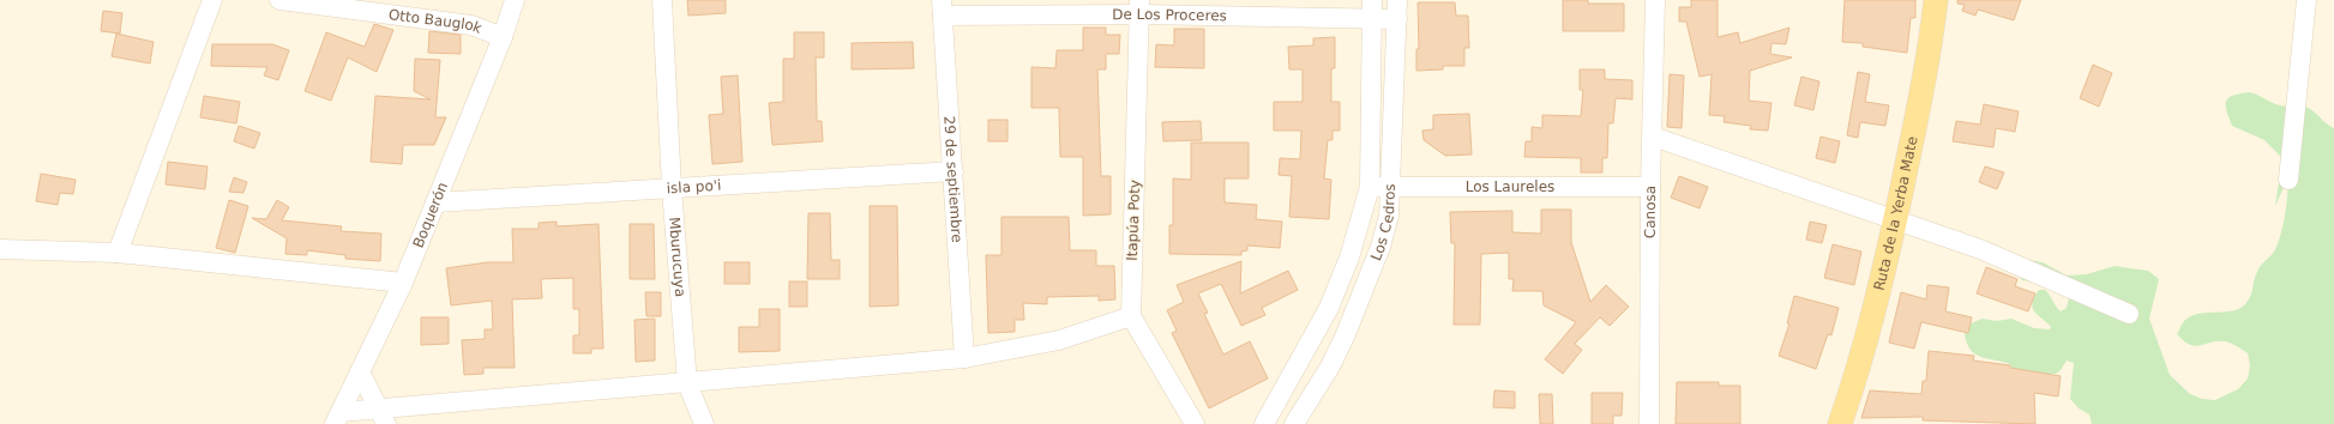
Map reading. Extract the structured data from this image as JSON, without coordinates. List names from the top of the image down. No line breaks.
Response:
{"streets":{"main road":["Ruta de la Yerba Mate"],"street":["De Los Proceres","Otto Bauglok","29 de septiembre","isla po'i","Los Laureles","Canosa","Boquerón","Itapúa Poty","Los Cedros","Mburucuya"]},"crossings":[["De Los Proceres","29 de septiembre"],["De Los Proceres","Itapúa Poty"],["De Los Proceres","Los Cedros"],["Otto Bauglok","Boquerón"],["29 de septiembre","isla po'i"],["isla po'i","Boquerón"],["isla po'i","Mburucuya"],["Los Laureles","Canosa"],["Los Laureles","Los Cedros"]]}
